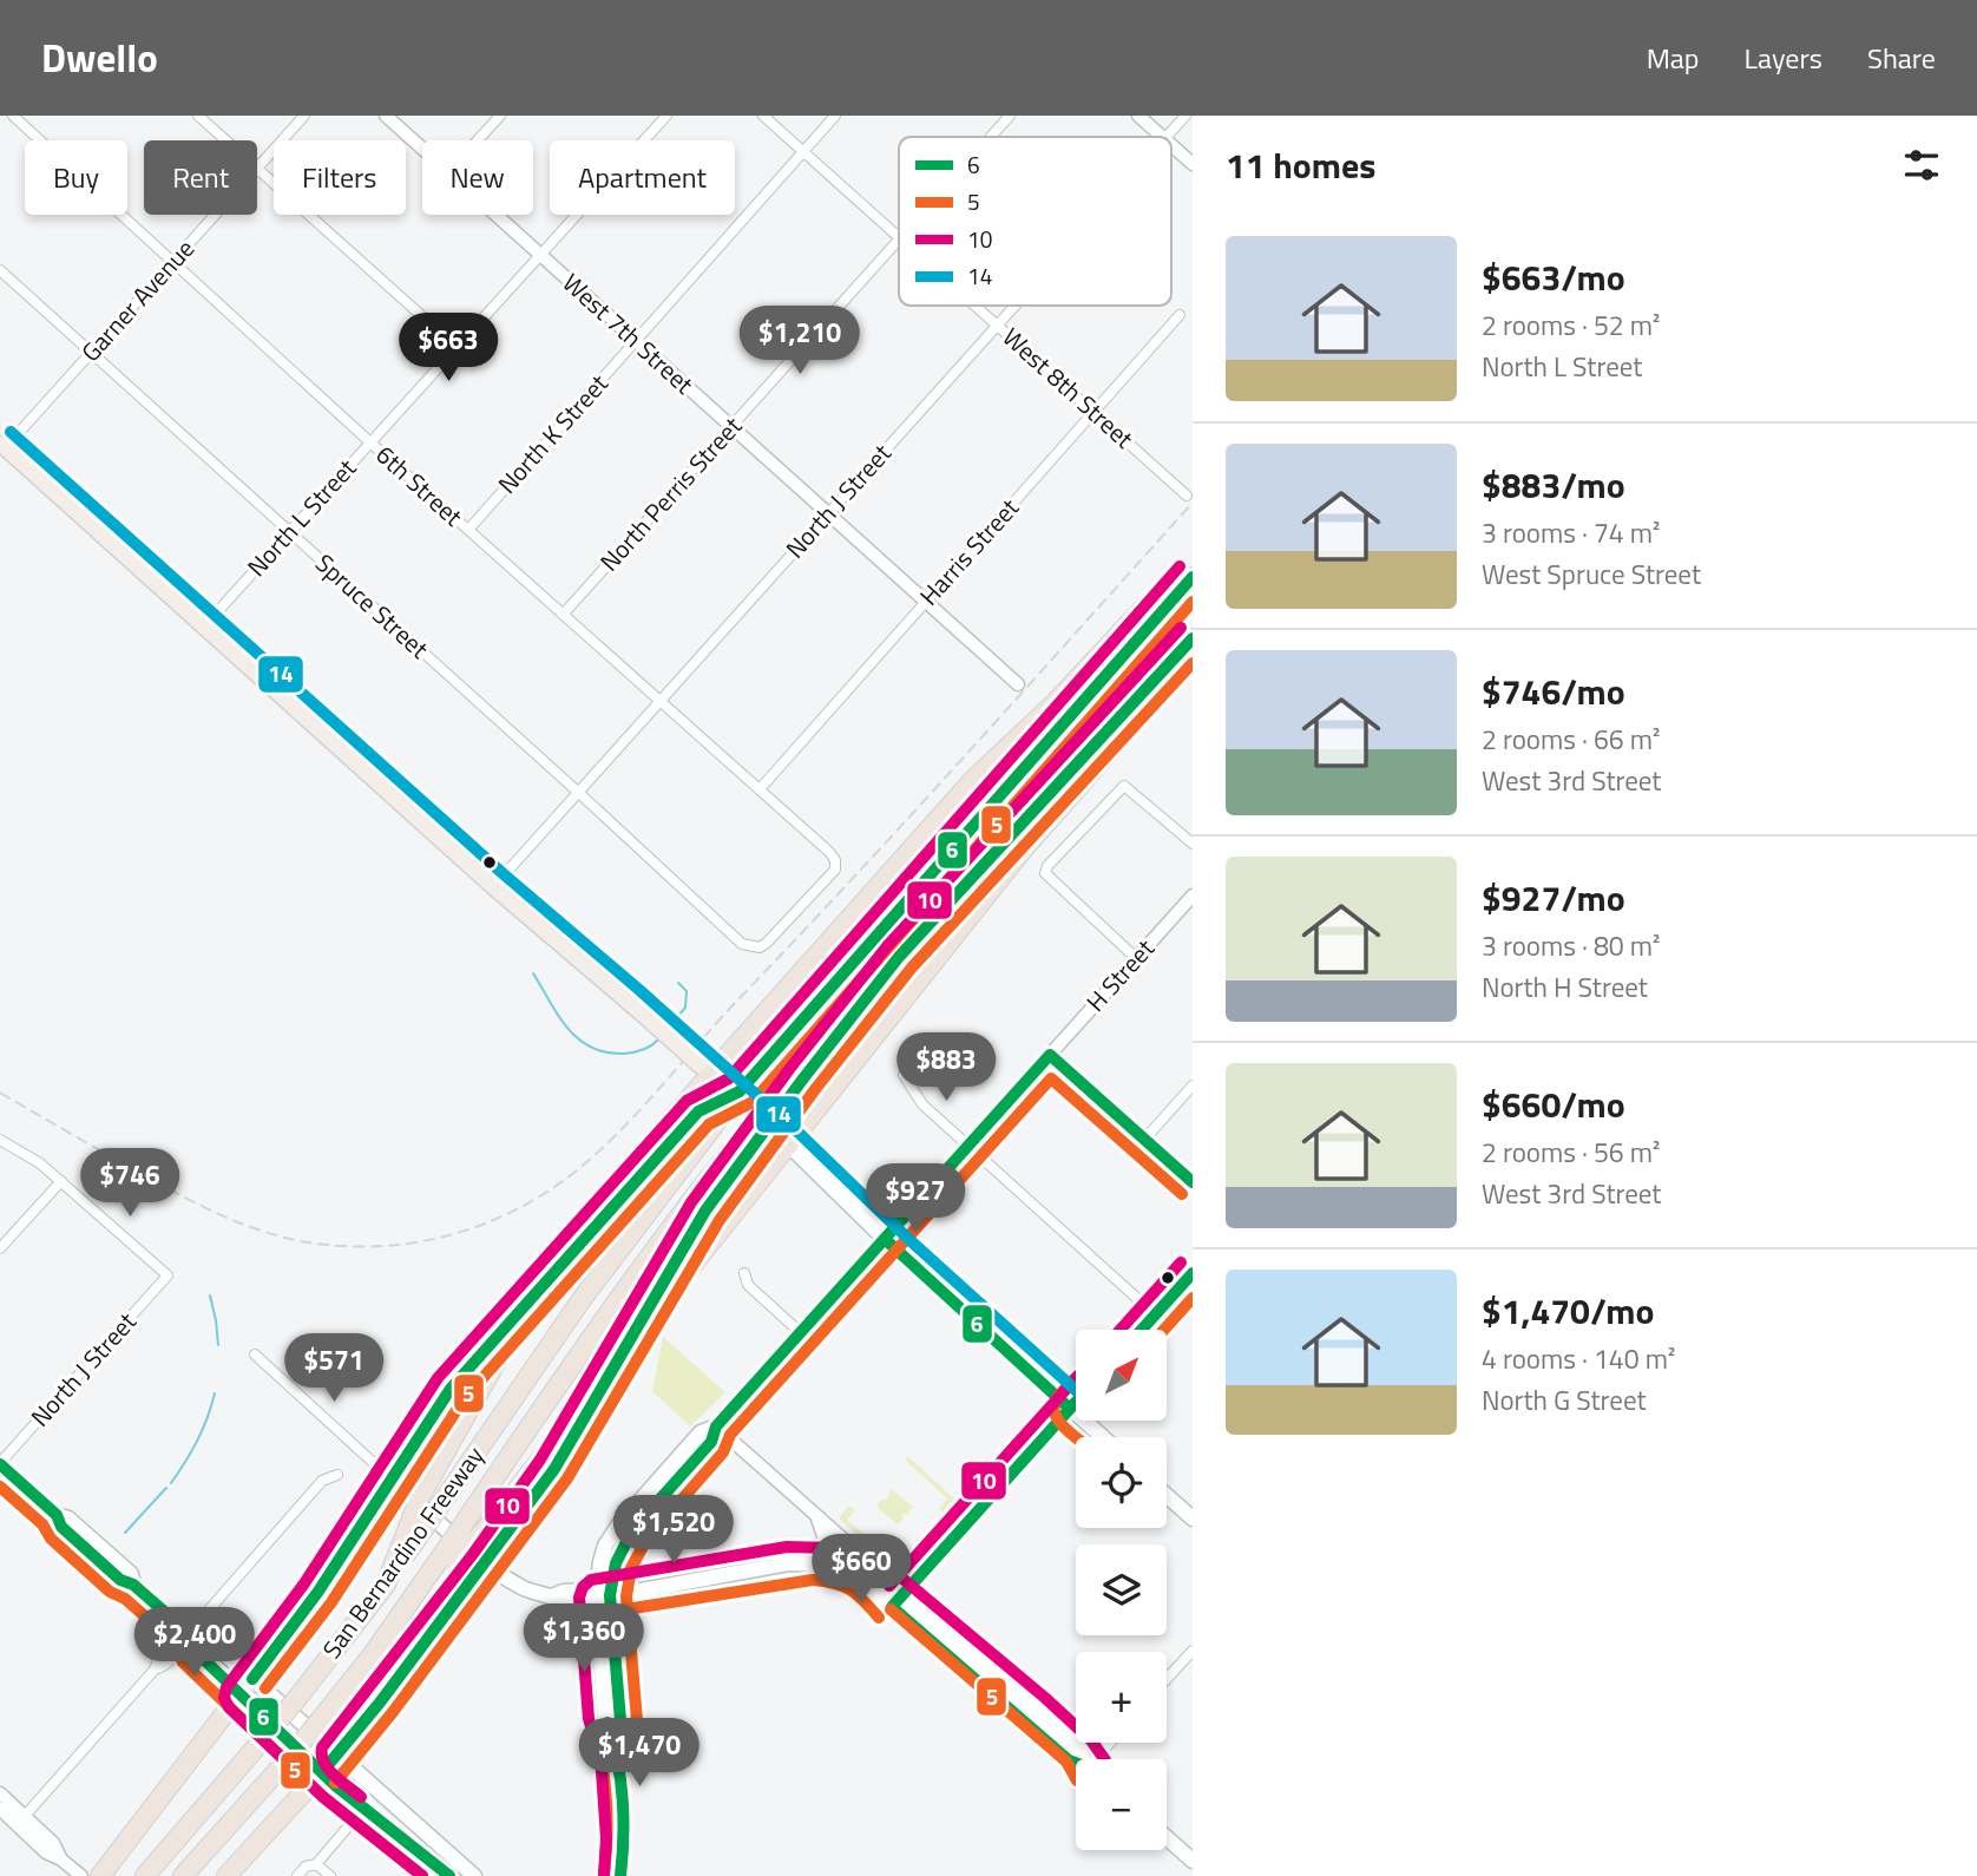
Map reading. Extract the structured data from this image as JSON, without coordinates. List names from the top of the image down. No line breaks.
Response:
{"streets":{"highway":["San Bernardino Freeway"],"street":["Garner Avenue","West 7th Street","West 8th Street","North K Street","6th Street","North Perris Street","North J Street","North L Street","Harris Street","Spruce Street","H Street"]},"crossings":[["Garner Avenue","6th Street"],["Garner Avenue","Spruce Street"],["West 7th Street","North K Street"],["West 7th Street","North Perris Street"],["West 7th Street","North J Street"],["West 7th Street","North L Street"],["West 7th Street","Harris Street"],["West 8th Street","North K Street"],["West 8th Street","North J Street"],["West 8th Street","Harris Street"],["North K Street","6th Street"],["6th Street","North Perris Street"],["6th Street","North J Street"],["6th Street","North L Street"],["6th Street","Harris Street"],["6th Street","Spruce Street"],["North J Street","Spruce Street"],["North L Street","Spruce Street"]],"lines":["transit line 14","transit line 10","transit line 6","transit line 5"],"legend":["6","5","10","14"],"north":"top right","page":{"header":"Dwello","nav":["Map","Layers","Share"],"heading":"11 homes","chip":["Buy","Rent","Filters","New","Apartment"],"list":[{"name":"$663/mo","note":"2 rooms · 52 m² · North L Street"},{"name":"$883/mo","note":"3 rooms · 74 m² · West Spruce Street"},{"name":"$746/mo","note":"2 rooms · 66 m² · West 3rd Street"},{"name":"$927/mo","note":"3 rooms · 80 m² · North H Street"},{"name":"$660/mo","note":"2 rooms · 56 m² · West 3rd Street"},{"name":"$1,470/mo","note":"4 rooms · 140 m² · North G Street"}],"price":["$1,210","$663","$883","$746","$927","$571","$1,520","$660","$1,360","$2,400","$1,470"],"map_buttons":["+","−"]}}
